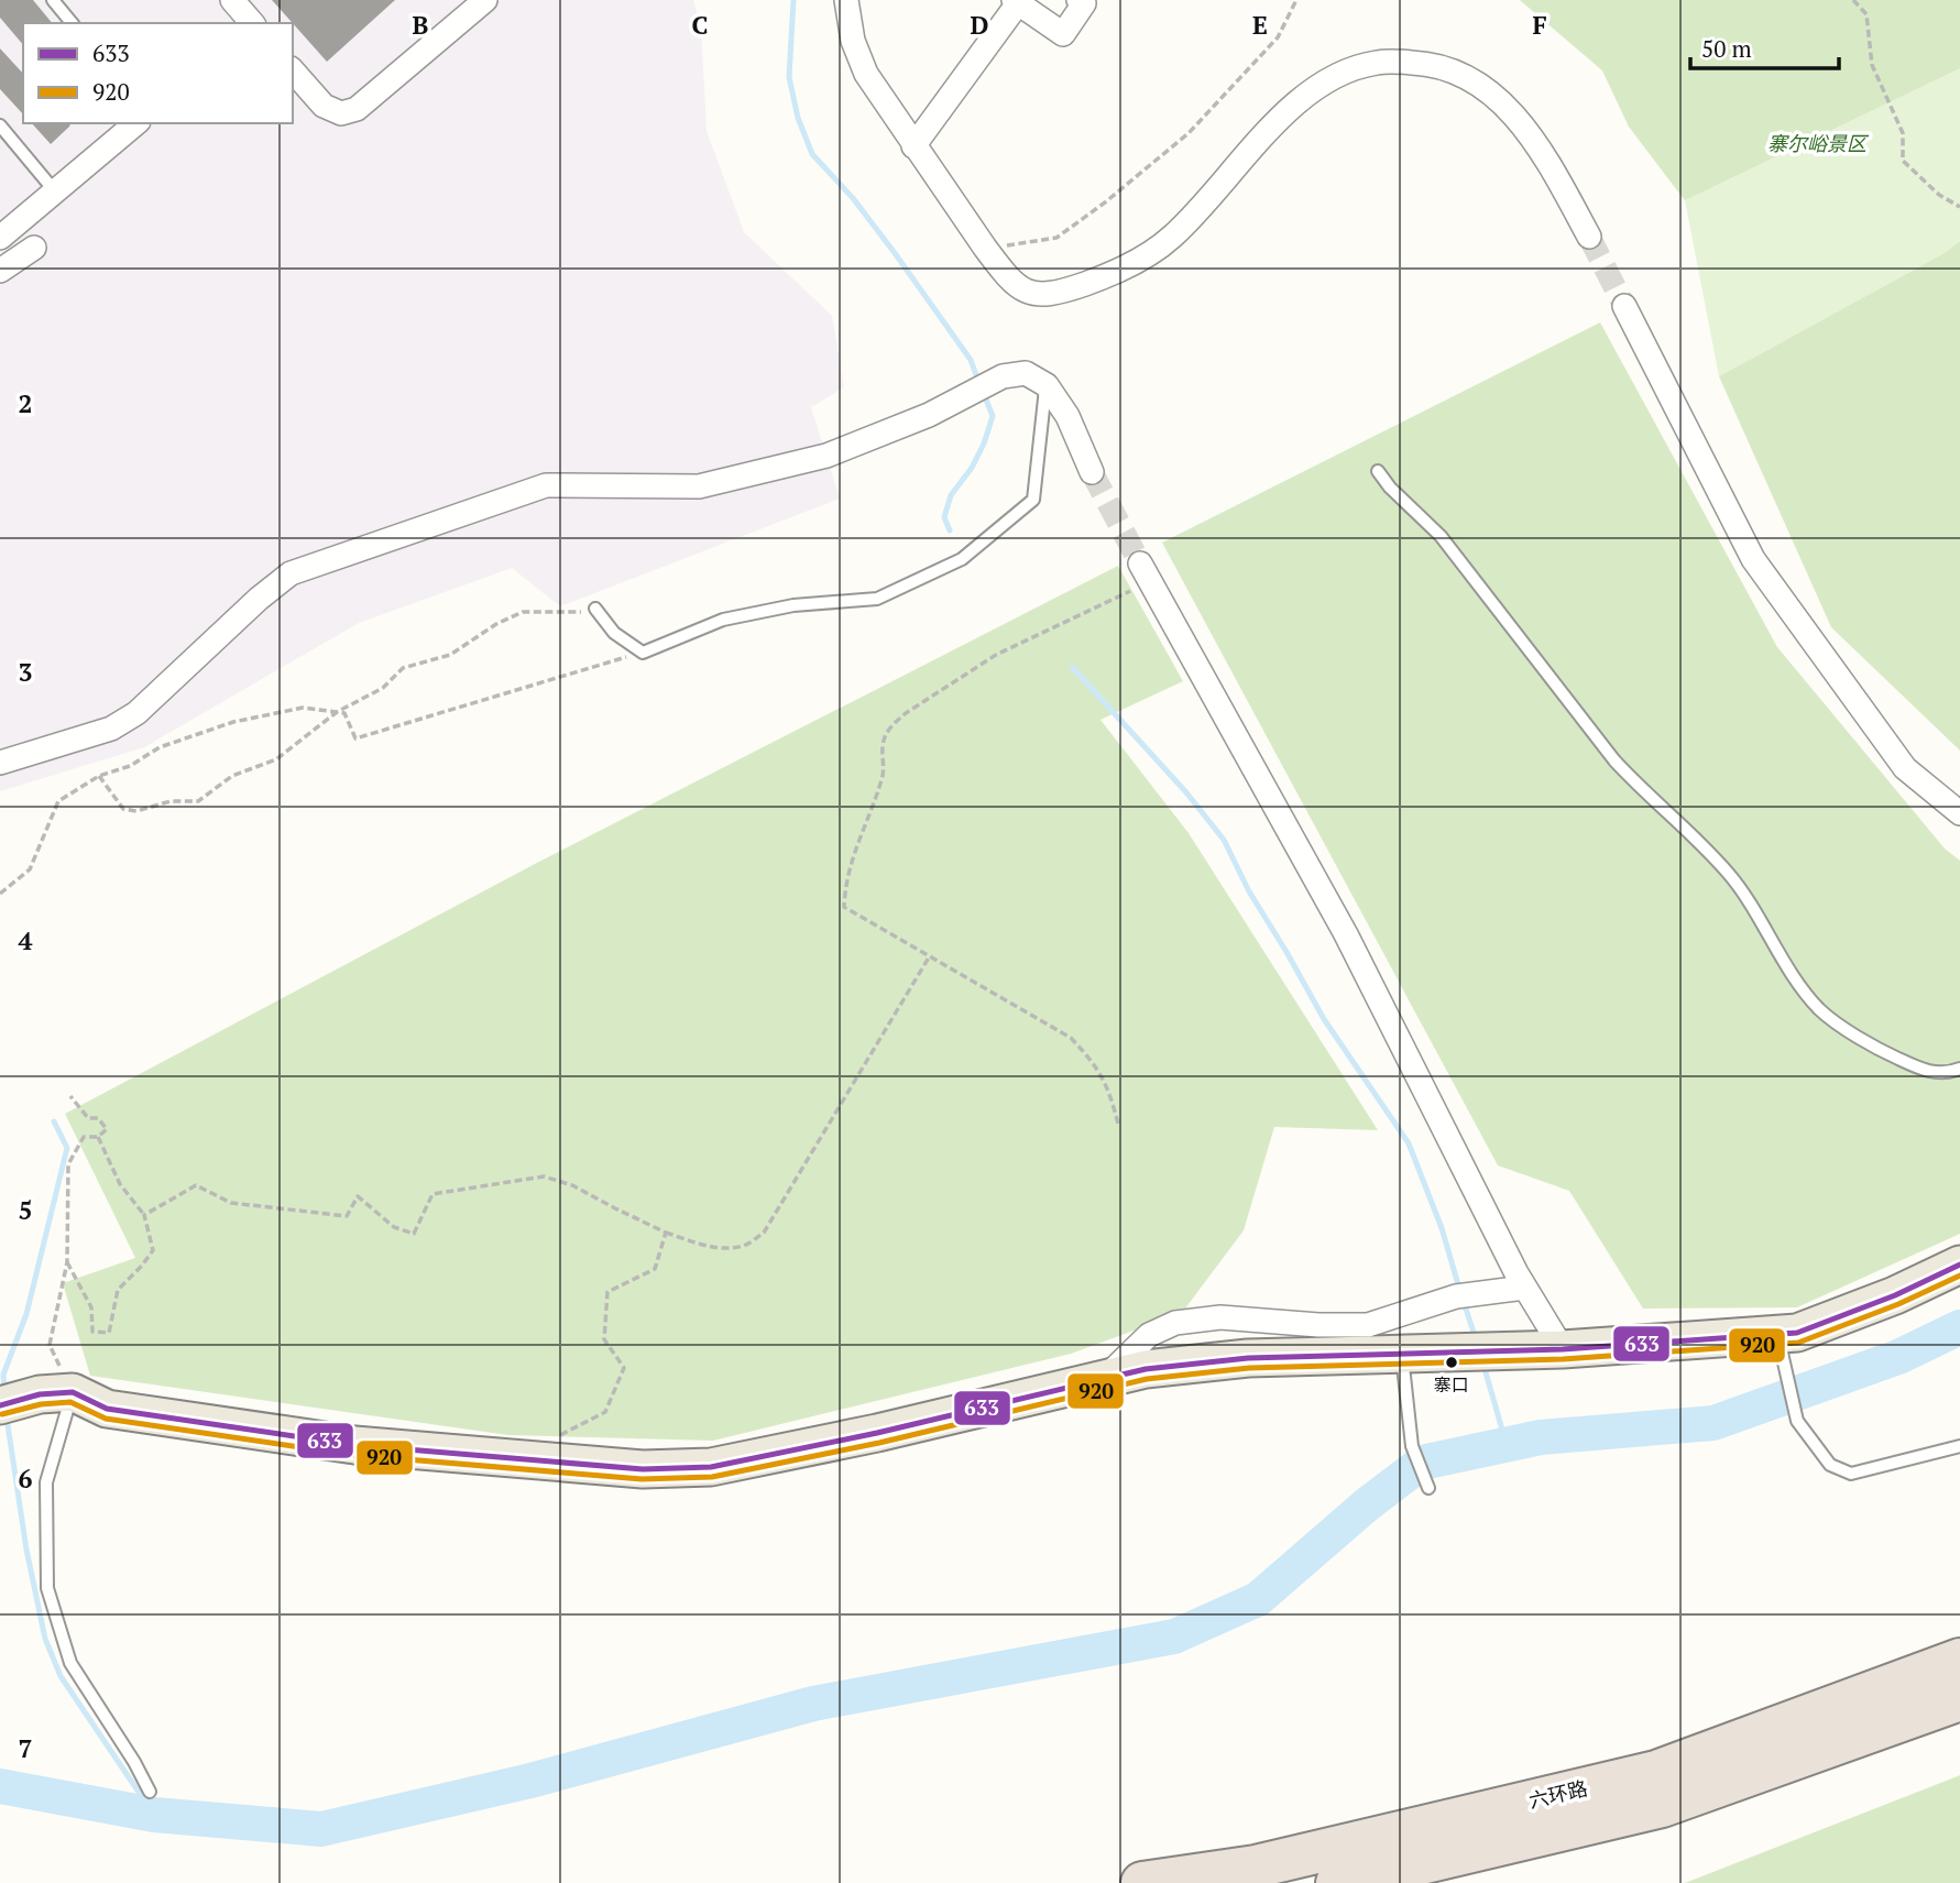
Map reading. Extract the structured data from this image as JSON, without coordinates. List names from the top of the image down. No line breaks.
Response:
{"streets":{"highway":["六环路"]},"parks":["寨尔峪景区"],"places":["寨口"],"lines":["transit line 633","transit line 920"],"legend":["633","920"],"scale_bar":"50 m","grid":{"columns":["B","C","D","E","F"],"rows":["2","3","4","5","6","7"]}}
